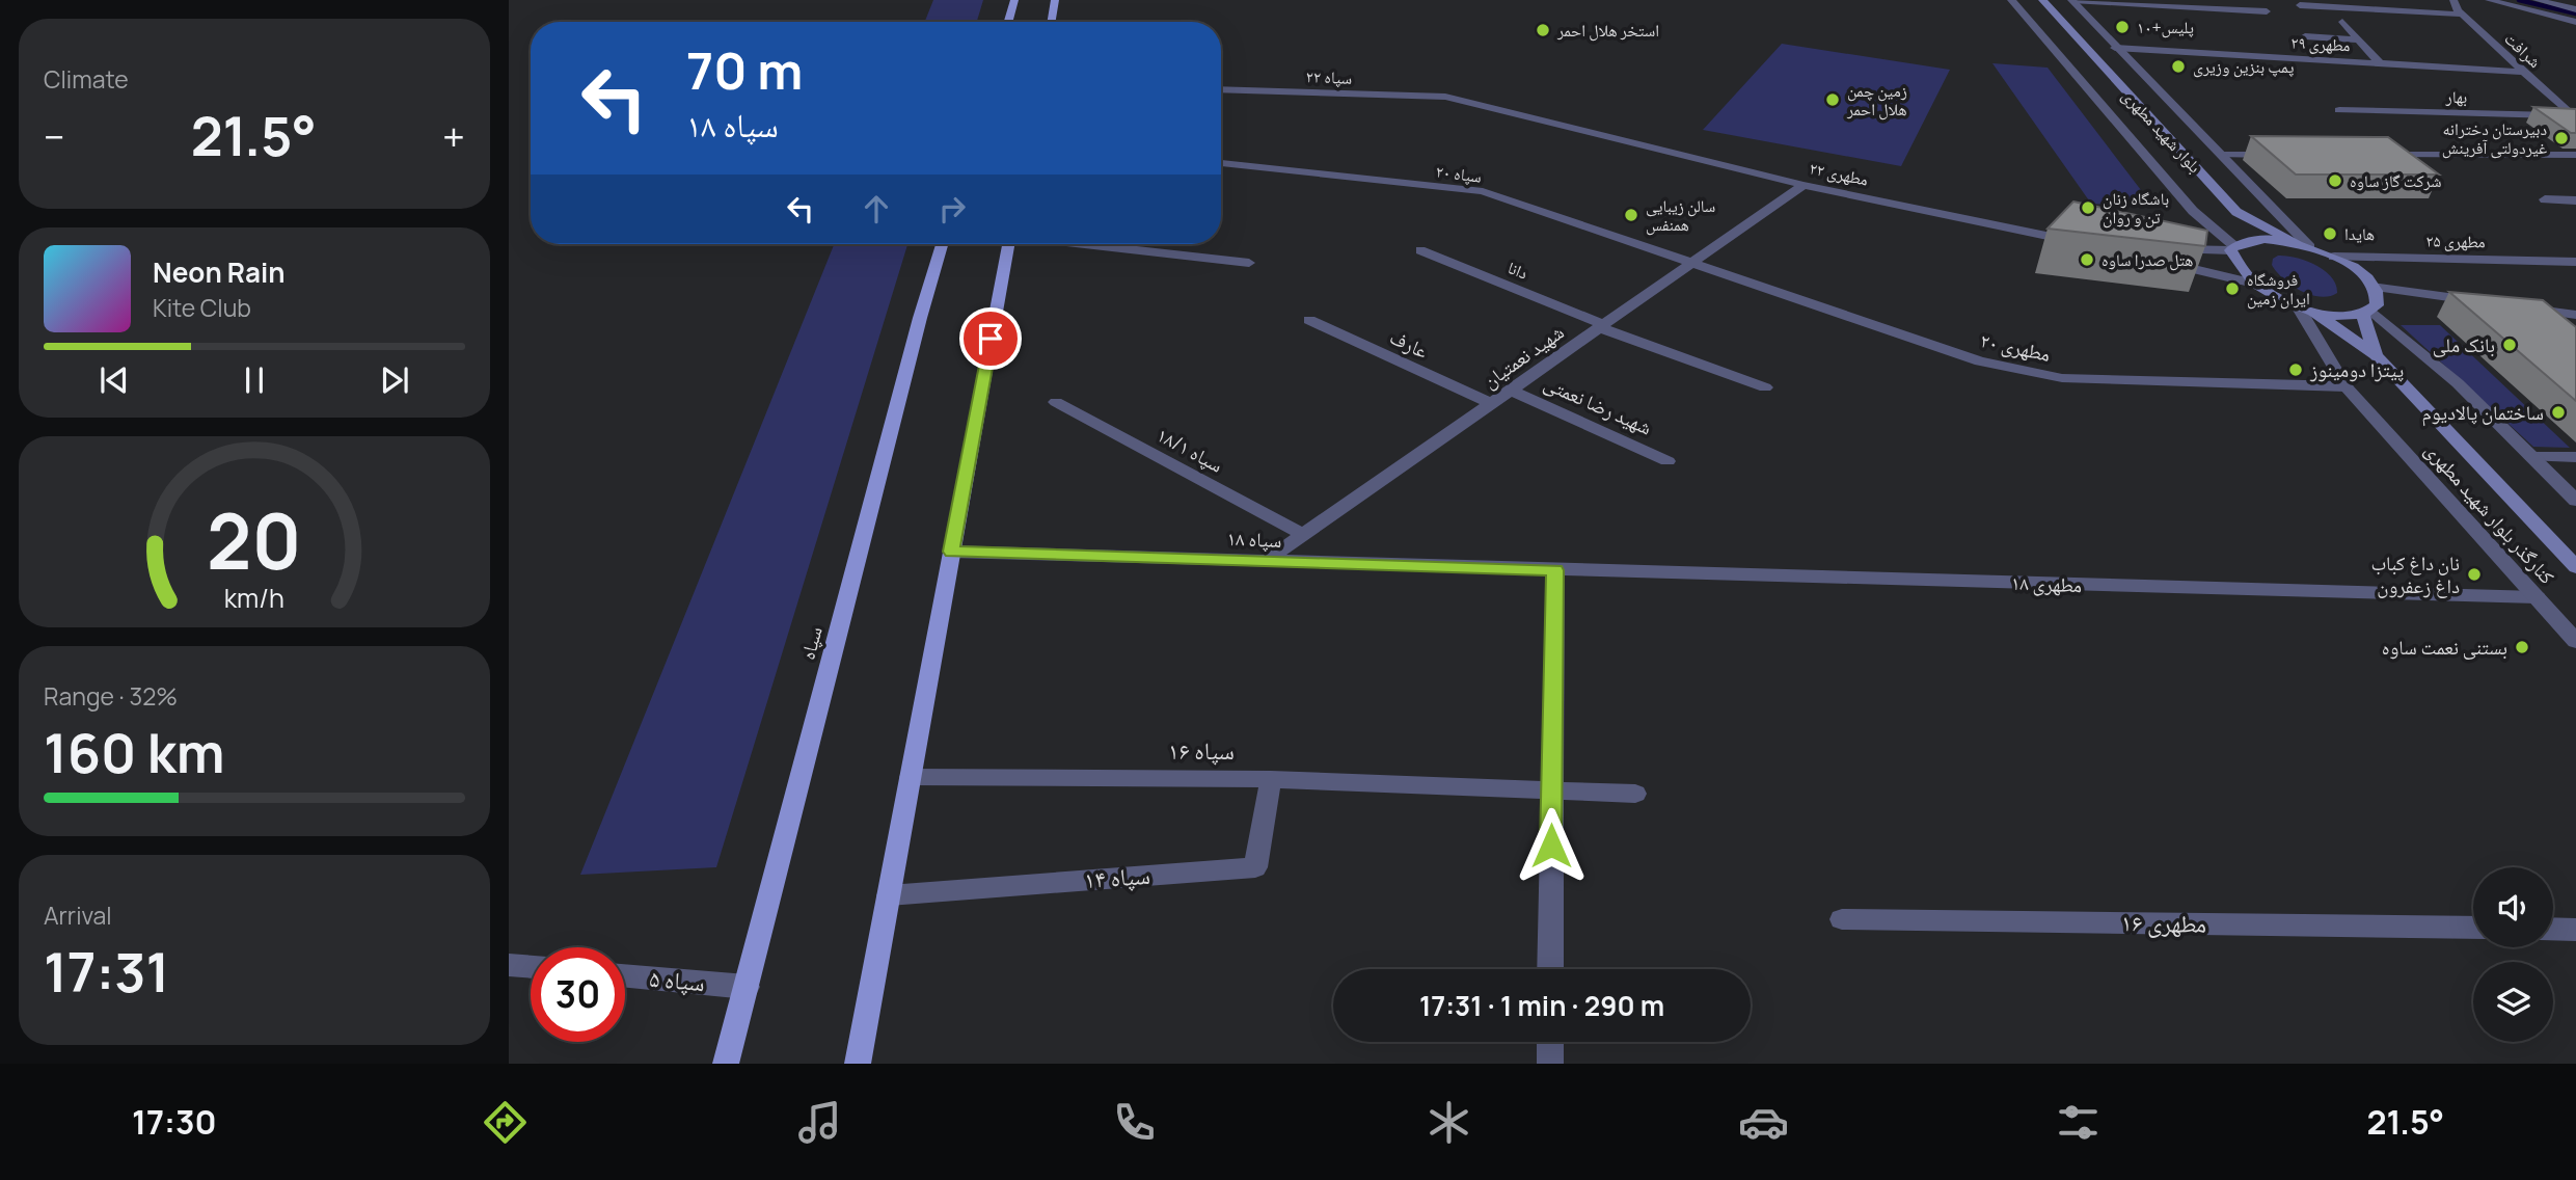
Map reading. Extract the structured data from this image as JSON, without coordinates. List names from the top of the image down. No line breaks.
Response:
{"streets":{"main road":["بلوار شهید مطهری","سپاه"],"street":["مطهری ۲۹","شرافت","سپاه ۲۲","بهار","سپاه ۲۰","مطهری ۲۲","مطهری ۲۵","دانا","عارف","مطهری ۲۰","شهید نعمتیان","شهید رضا نعمتی","سپاه ۱۸/۱","کنارگذر بلوار شهید مطهری","سپاه ۱۸","مطهری ۱۸","سپاه ۱۶","سپاه ۱۴","مطهری ۱۶","سپاه ۵"]},"crossings":[["مطهری ۲۹","شرافت"],["شرافت","بهار"],["سپاه ۲۲","مطهری ۲۲"],["سپاه ۲۰","مطهری ۲۰"],["سپاه ۲۰","شهید نعمتیان"],["مطهری ۲۲","شهید نعمتیان"],["دانا","شهید نعمتیان"],["عارف","شهید نعمتیان"],["مطهری ۲۰","شهید نعمتیان"],["مطهری ۲۰","کنارگذر بلوار شهید مطهری"],["شهید نعمتیان","شهید رضا نعمتی"],["شهید نعمتیان","سپاه ۱۸/۱"],["شهید نعمتیان","سپاه ۱۸"],["کنارگذر بلوار شهید مطهری","مطهری ۱۸"],["سپاه ۱۸","مطهری ۱۸"],["سپاه","سپاه ۵"],["سپاه ۱۶","سپاه ۱۴"]],"places":["پلیس+۱۰","استخر هلال احمر","پمپ بنزین وزیری","زمین چمن هلال احمر","دبیرستان دخترانه غیردولتی آفرینش","شرکت گاز ساوه","باشگاه زنان تن و روان","سالن زيبايى همنفس","هایدا","هتل صدرا ساوه","فروشگاه ایران زمین","بانک ملی","پیتزا دومینوز","ساختمان پالادیوم","نان داغ کباب داغ زعفرون","بستنی نعمت ساوه"],"page":{"tile":["Climate",["Range · 32%","160 km"],["Arrival","17:31"]],"turn":["70 m","سپاه ۱۸"],"heat":["−","21.5°","+"],"song":["Neon Rain","Kite Club"],"limit":"30","trip":"17:31 · 1 min · 290 m","tabs":["17:30","21.5°"],"gauge":["20","km/h"]}}
